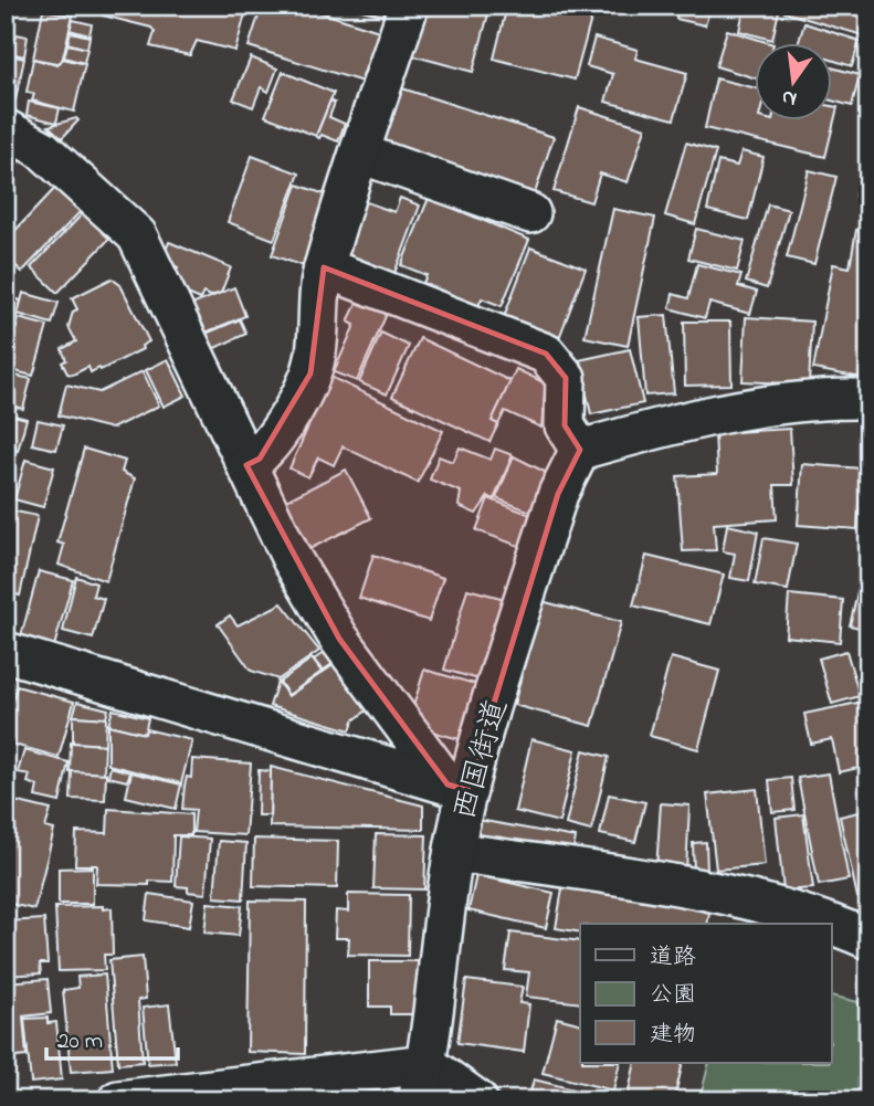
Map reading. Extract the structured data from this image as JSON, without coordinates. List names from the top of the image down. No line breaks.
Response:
{"streets":{"street":["西国街道"]},"legend":["道路","公園","建物"],"scale_bar":"20 m","north":"bottom"}
